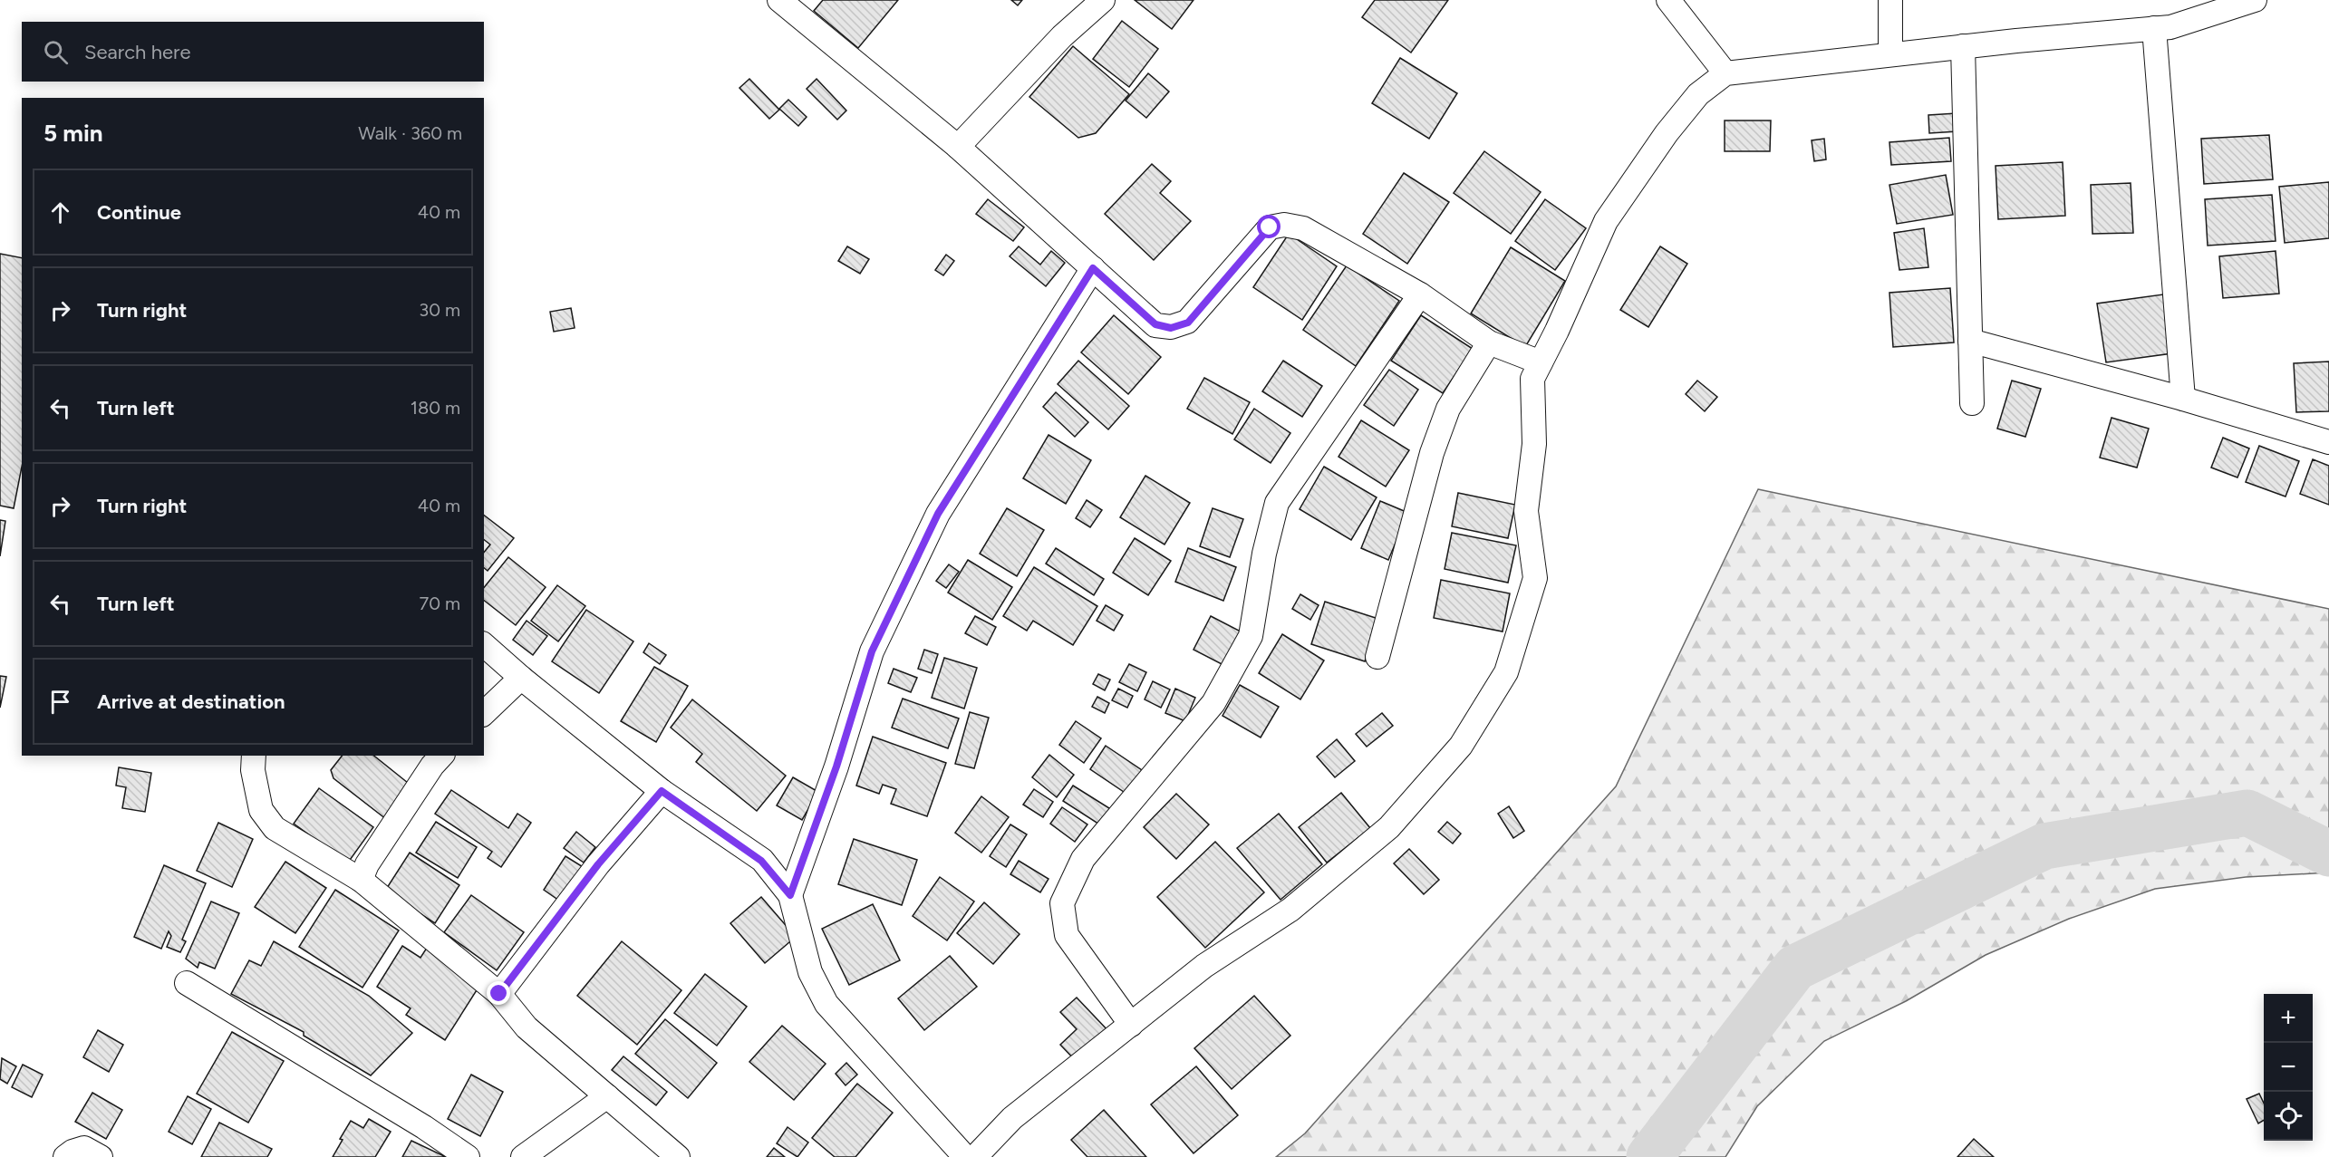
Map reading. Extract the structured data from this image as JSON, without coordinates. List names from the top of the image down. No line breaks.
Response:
{"page":{"search":"Search here","heading":["5 min","Walk · 360 m"],"list":[["Continue","40 m"],["Turn right","30 m"],["Turn left","180 m"],["Turn right","40 m"],["Turn left","70 m"],"Arrive at destination"],"map_buttons":["+","−"]}}
